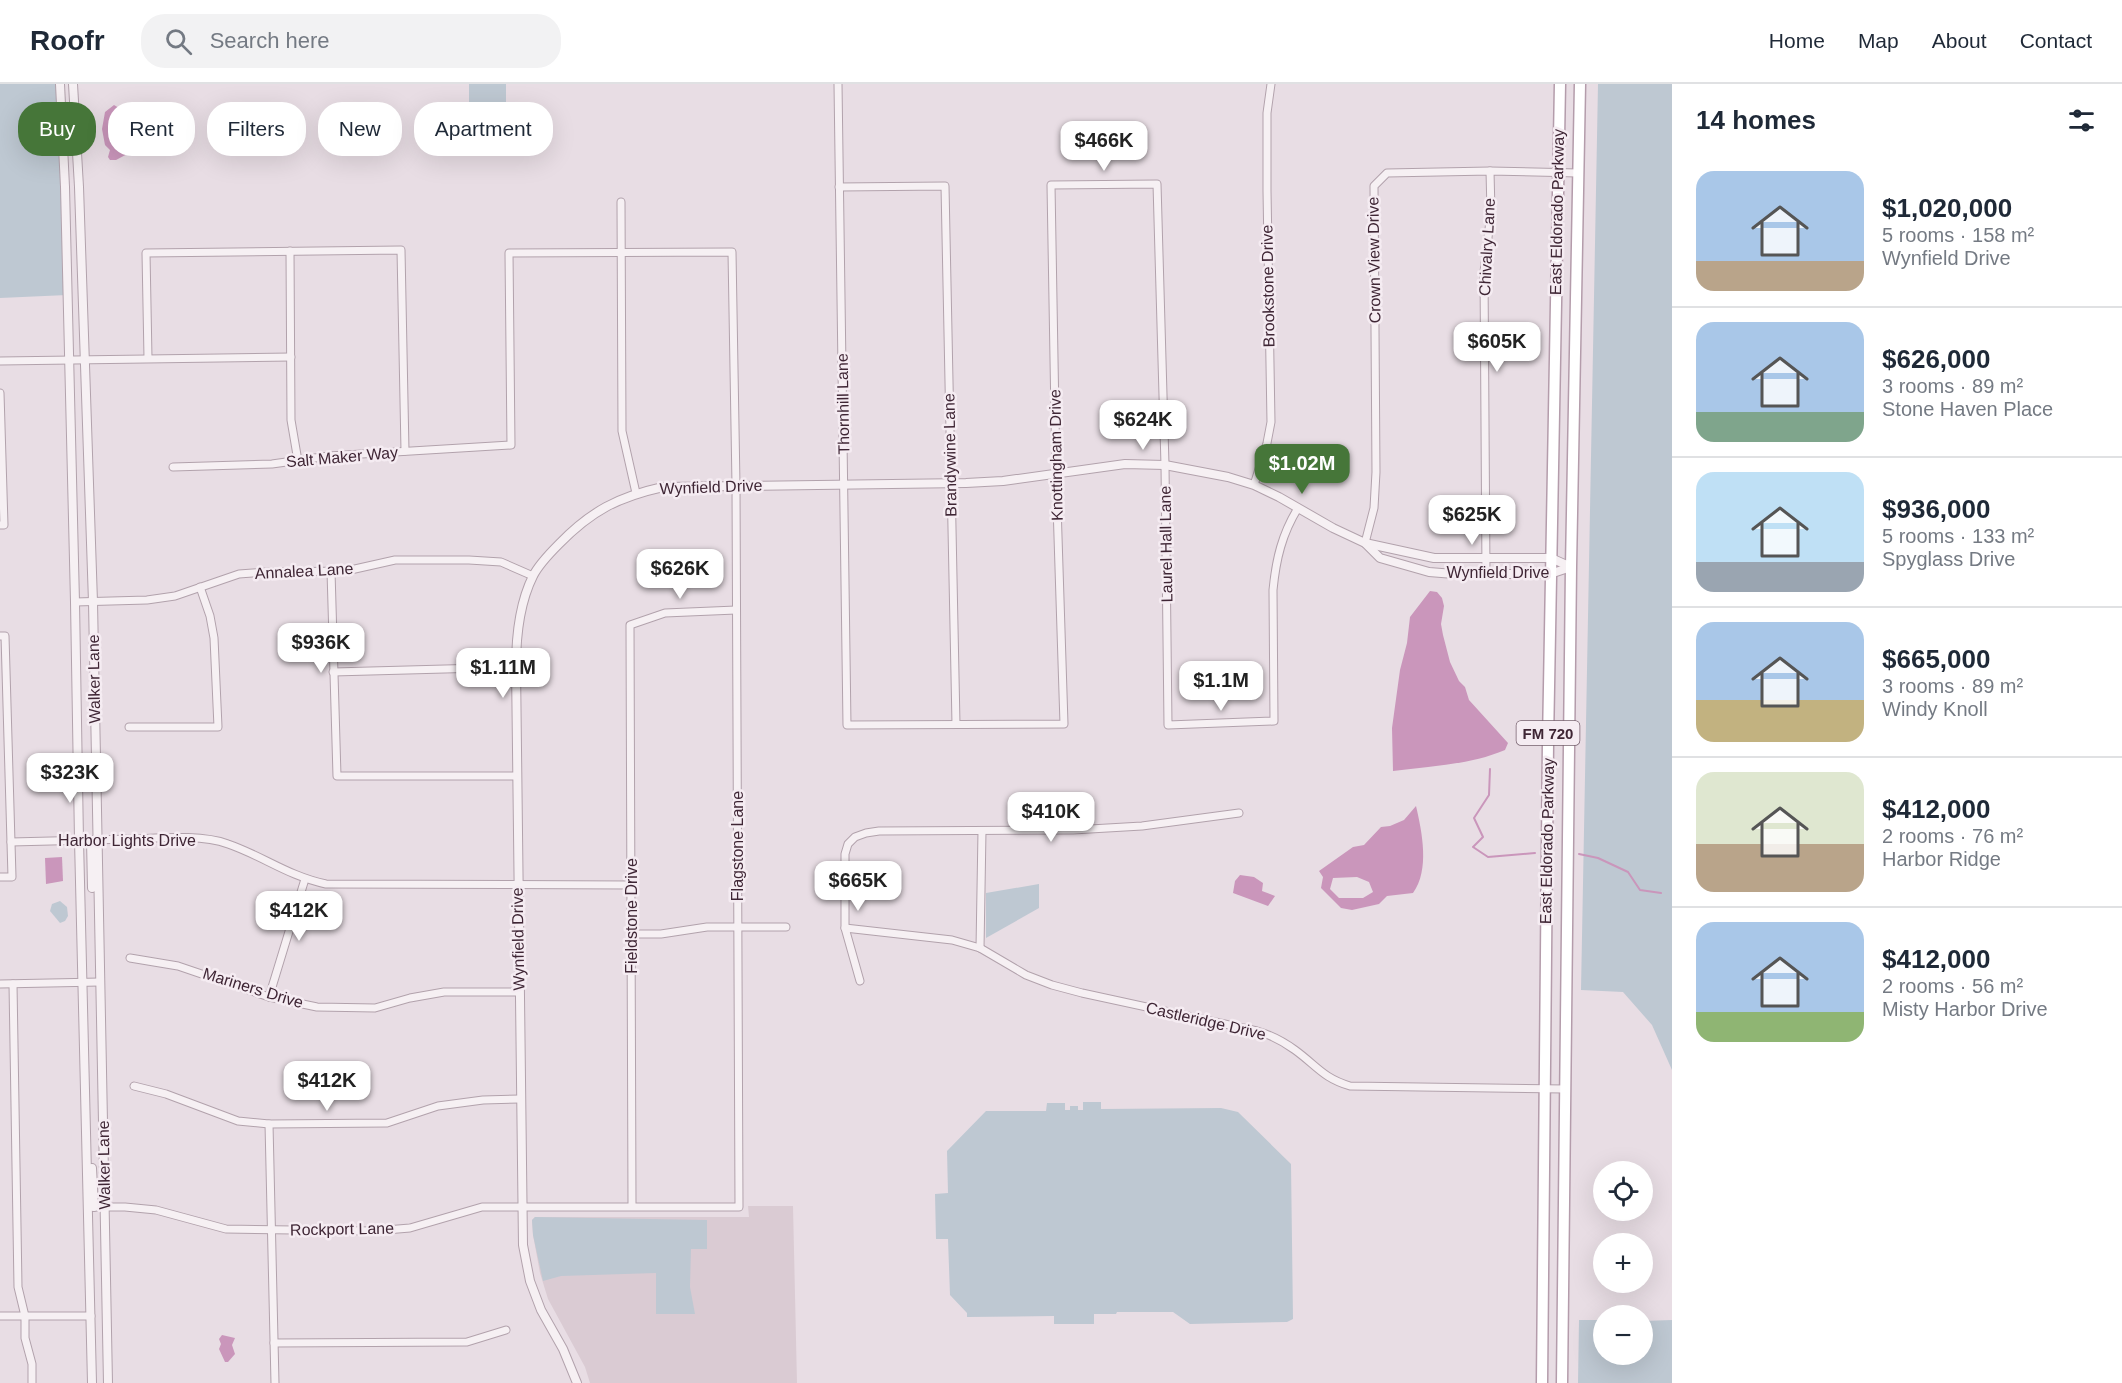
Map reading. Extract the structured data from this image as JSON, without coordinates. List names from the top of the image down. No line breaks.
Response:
{"streets":{"main road":["East Eldorado Parkway","FM 720"],"street":["Chivalry Lane","Crown View Drive","Brookstone Drive","Thornhill Lane","Brandywine Lane","Knottingham Drive","Salt Maker Way","Wynfield Drive","Laurel Hall Lane","Annalea Lane","Walker Lane","Harbor Lights Drive","Flagstone Lane","Fieldstone Drive","Mariners Drive","Castleridge Drive","Rockport Lane"]},"crossings":[["East Eldorado Parkway","Crown View Drive"],["East Eldorado Parkway","Wynfield Drive"],["East Eldorado Parkway","Castleridge Drive"],["Chivalry Lane","Crown View Drive"],["Chivalry Lane","Wynfield Drive"],["Crown View Drive","Wynfield Drive"],["Brookstone Drive","Wynfield Drive"],["Thornhill Lane","Brandywine Lane"],["Thornhill Lane","Knottingham Drive"],["Thornhill Lane","Wynfield Drive"],["Brandywine Lane","Knottingham Drive"],["Brandywine Lane","Wynfield Drive"],["Knottingham Drive","Wynfield Drive"],["Knottingham Drive","Laurel Hall Lane"],["Salt Maker Way","Flagstone Lane"],["Wynfield Drive","Laurel Hall Lane"],["Wynfield Drive","Annalea Lane"],["Wynfield Drive","Harbor Lights Drive"],["Wynfield Drive","Flagstone Lane"],["Wynfield Drive","Mariners Drive"],["Wynfield Drive","Rockport Lane"],["Annalea Lane","Walker Lane"],["Walker Lane","Harbor Lights Drive"],["Walker Lane","Rockport Lane"],["Harbor Lights Drive","Fieldstone Drive"],["Flagstone Lane","Fieldstone Drive"],["Flagstone Lane","Rockport Lane"],["Fieldstone Drive","Rockport Lane"]],"page":{"header":"Roofr","search":"Search here","nav":["Home","Map","About","Contact"],"heading":"14 homes","chip":["Buy","Rent","Filters","New","Apartment"],"price":["$466K","$605K","$624K","$1.02M","$625K","$626K","$936K","$1.11M","$1.1M","$323K","$410K","$665K","$412K","$412K"],"list":[{"name":"$1,020,000","note":"5 rooms · 158 m² · Wynfield Drive"},{"name":"$626,000","note":"3 rooms · 89 m² · Stone Haven Place"},{"name":"$936,000","note":"5 rooms · 133 m² · Spyglass Drive"},{"name":"$665,000","note":"3 rooms · 89 m² · Windy Knoll"},{"name":"$412,000","note":"2 rooms · 76 m² · Harbor Ridge"},{"name":"$412,000","note":"2 rooms · 56 m² · Misty Harbor Drive"}],"map_buttons":["+","−"]}}
